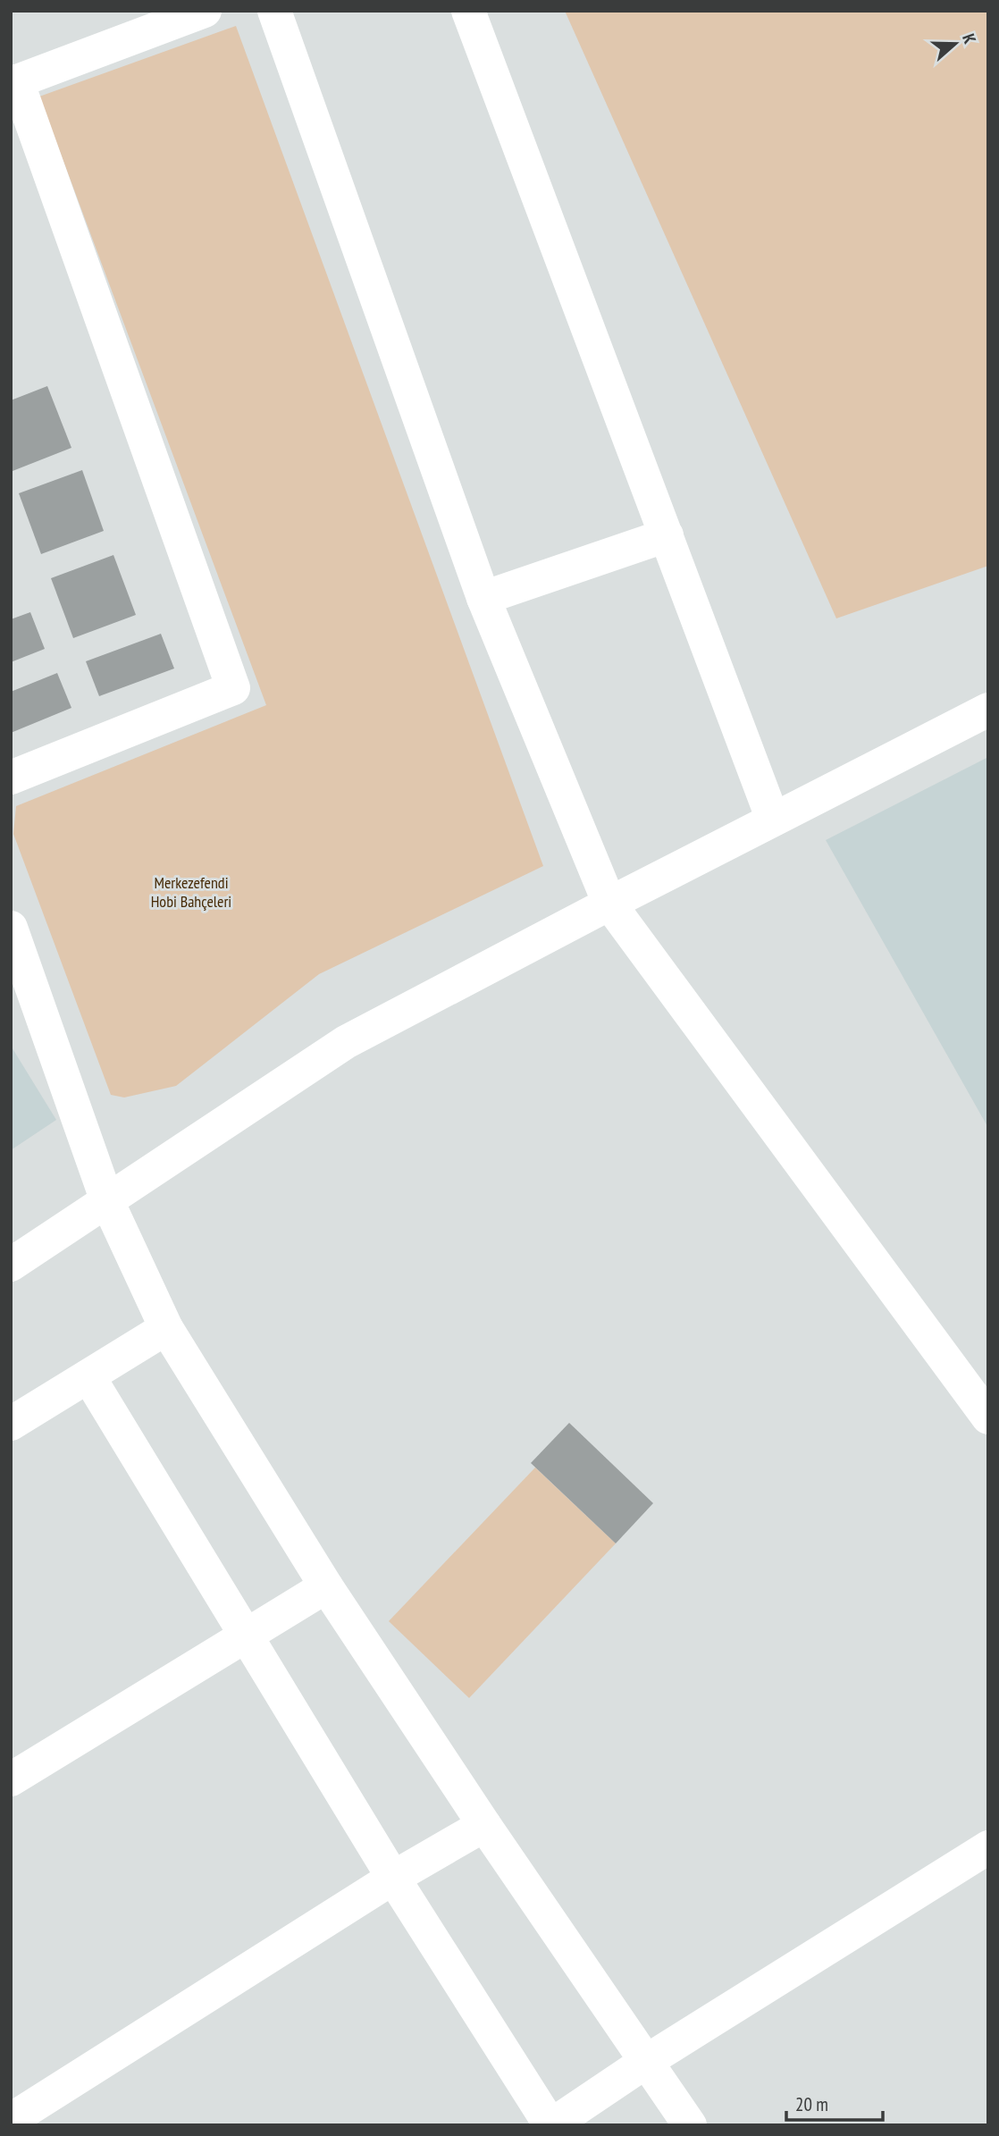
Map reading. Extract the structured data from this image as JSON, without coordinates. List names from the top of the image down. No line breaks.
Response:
{"parks":["Merkezefendi Hobi Bahçeleri"],"scale_bar":"20 m","north":"right"}
